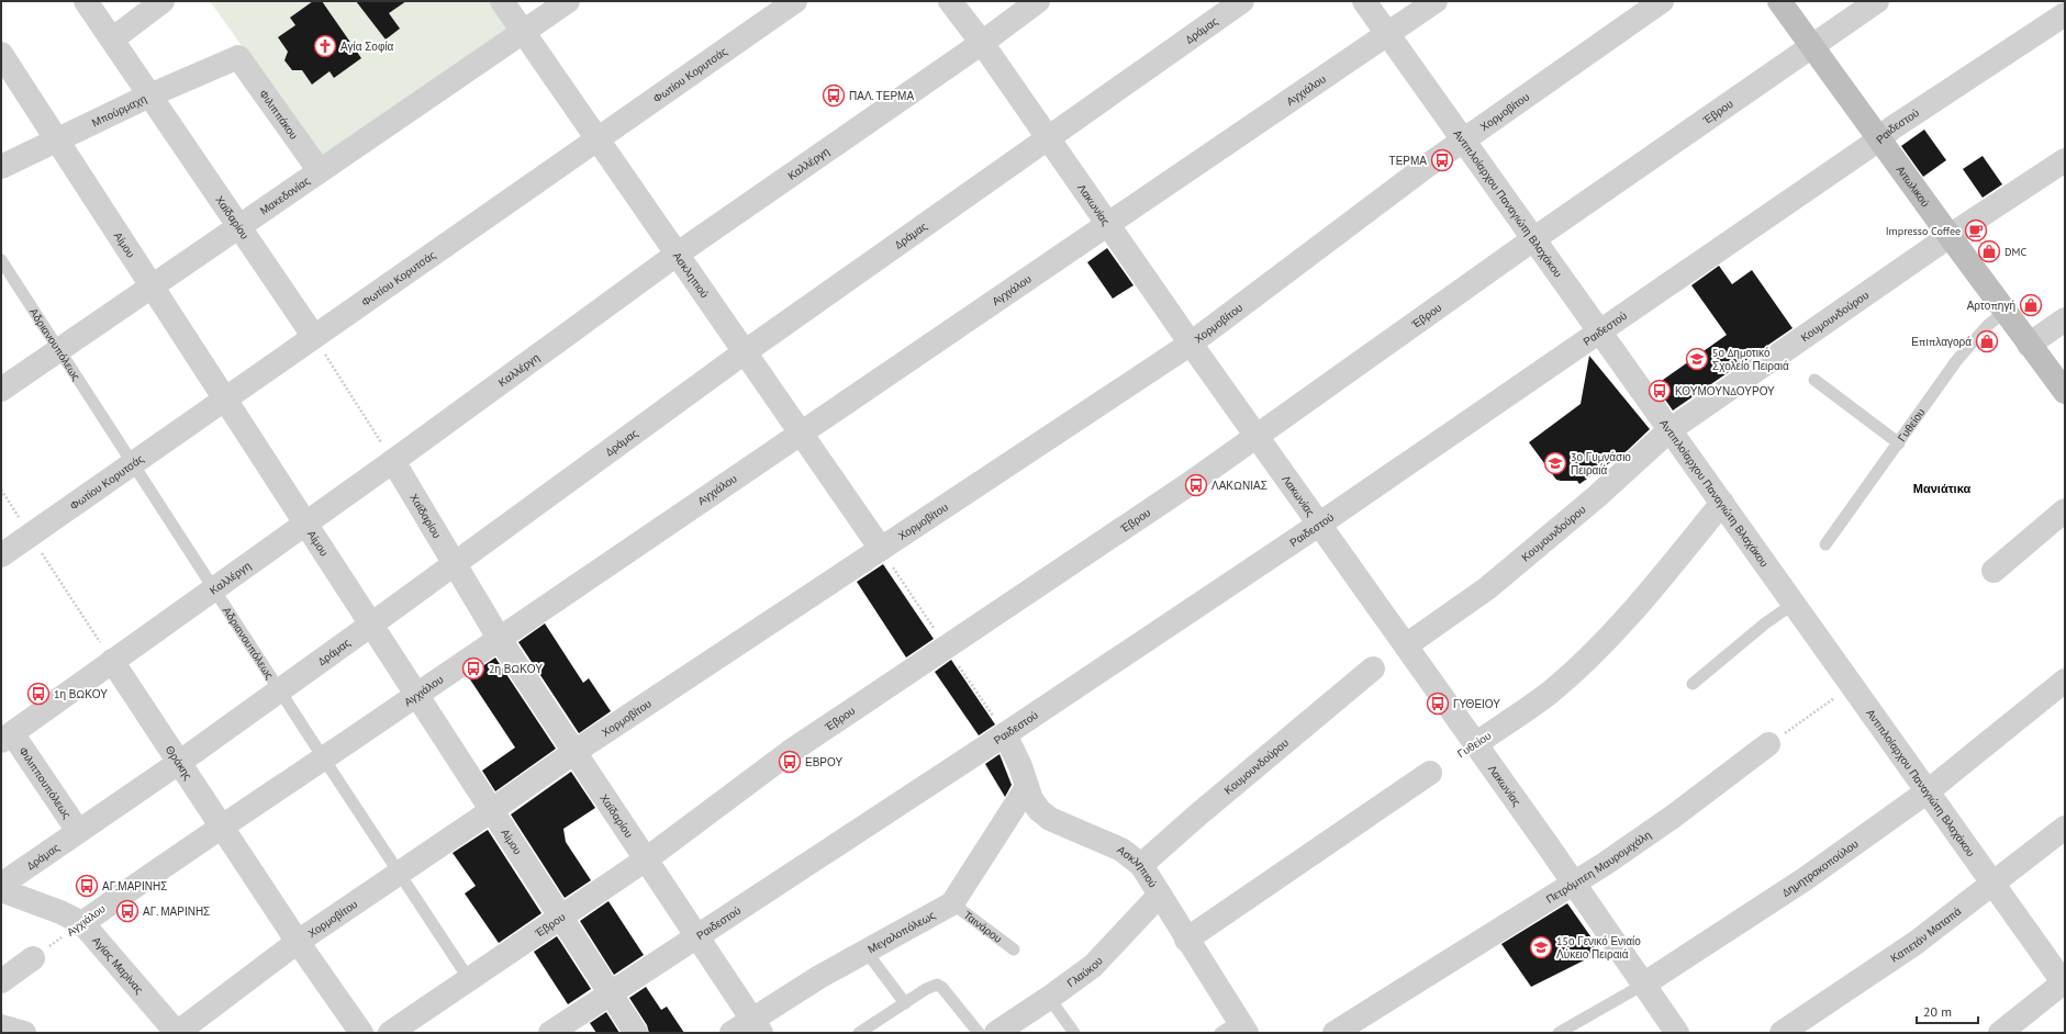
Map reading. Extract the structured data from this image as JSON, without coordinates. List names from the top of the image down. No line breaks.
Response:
{"streets":{"street":["Δράμας","Φωτίου Κορυτσάς","Αγχιάλου","Μπούρμαχη","Έβρου","Χορμοβίτου","Φιλιππάκου","Ραιδεστού","Καλλέργη","Αιτωλικού","Μακεδονίας","Αντιπλοίαρχου Παναγιώτη Βλαχάκου","Λακωνίας","Χαϊδαρίου","Αίμου","Ασκληπιού","Κουμουνδούρου","Γυθείου","Θράκης","Φιλιππουπόλεως","Πετρόμπεη Μαυρομιχάλη","Δημητρακοπούλου","Μεγαλοπόλεως","Καπετάν Ματαπά","Αγίας Μαρίνας","Γλαύκου"],"lane":["Αδριανουπόλεως","Ταινάρου"]},"crossings":[["Δράμας","Λακωνίας"],["Δράμας","Χαϊδαρίου"],["Δράμας","Αίμου"],["Δράμας","Ασκληπιού"],["Δράμας","Αδριανουπόλεως"],["Δράμας","Θράκης"],["Δράμας","Φιλιππουπόλεως"],["Φωτίου Κορυτσάς","Χαϊδαρίου"],["Φωτίου Κορυτσάς","Αίμου"],["Φωτίου Κορυτσάς","Ασκληπιού"],["Φωτίου Κορυτσάς","Αδριανουπόλεως"],["Αγχιάλου","Αντιπλοίαρχου Παναγιώτη Βλαχάκου"],["Αγχιάλου","Λακωνίας"],["Αγχιάλου","Χαϊδαρίου"],["Αγχιάλου","Αίμου"],["Αγχιάλου","Ασκληπιού"],["Αγχιάλου","Αδριανουπόλεως"],["Αγχιάλου","Θράκης"],["Αγχιάλου","Αγίας Μαρίνας"],["Μπούρμαχη","Φιλιππάκου"],["Μπούρμαχη","Χαϊδαρίου"],["Μπούρμαχη","Αίμου"],["Έβρου","Αιτωλικού"],["Έβρου","Αντιπλοίαρχου Παναγιώτη Βλαχάκου"],["Έβρου","Λακωνίας"],["Έβρου","Χαϊδαρίου"],["Έβρου","Αίμου"],["Έβρου","Αδριανουπόλεως"],["Χορμοβίτου","Αντιπλοίαρχου Παναγιώτη Βλαχάκου"],["Χορμοβίτου","Λακωνίας"],["Χορμοβίτου","Χαϊδαρίου"],["Χορμοβίτου","Αίμου"],["Χορμοβίτου","Ασκληπιού"],["Χορμοβίτου","Αδριανουπόλεως"],["Χορμοβίτου","Θράκης"],["Χορμοβίτου","Αγίας Μαρίνας"],["Φιλιππάκου","Μακεδονίας"],["Ραιδεστού","Αιτωλικού"],["Ραιδεστού","Αντιπλοίαρχου Παναγιώτη Βλαχάκου"],["Ραιδεστού","Λακωνίας"],["Ραιδεστού","Χαϊδαρίου"],["Ραιδεστού","Αίμου"],["Ραιδεστού","Ασκληπιού"],["Καλλέργη","Λακωνίας"],["Καλλέργη","Χαϊδαρίου"],["Καλλέργη","Αίμου"],["Καλλέργη","Ασκληπιού"],["Καλλέργη","Αδριανουπόλεως"],["Καλλέργη","Θράκης"],["Καλλέργη","Φιλιππουπόλεως"],["Αιτωλικού","Κουμουνδούρου"],["Αιτωλικού","Γυθείου"],["Μακεδονίας","Χαϊδαρίου"],["Μακεδονίας","Αίμου"],["Μακεδονίας","Ασκληπιού"],["Μακεδονίας","Αδριανουπόλεως"],["Αντιπλοίαρχου Παναγιώτη Βλαχάκου","Κουμουνδούρου"],["Αντιπλοίαρχου Παναγιώτη Βλαχάκου","Γυθείου"],["Αντιπλοίαρχου Παναγιώτη Βλαχάκου","Δημητρακοπούλου"],["Αντιπλοίαρχου Παναγιώτη Βλαχάκου","Καπετάν Ματαπά"],["Λακωνίας","Κουμουνδούρου"],["Λακωνίας","Γυθείου"],["Λακωνίας","Πετρόμπεη Μαυρομιχάλη"],["Λακωνίας","Δημητρακοπούλου"],["Χαϊδαρίου","Μεγαλοπόλεως"],["Ασκληπιού","Κουμουνδούρου"],["Ασκληπιού","Μεγαλοπόλεως"],["Ασκληπιού","Γλαύκου"],["Ταινάρου","Μεγαλοπόλεως"]],"districts":["Μανιάτικα"],"places":{"church":["Αγία Σοφία"],"bus stop":["ΠΑΛ. ΤΕΡΜΑ","ΤΕΡΜΑ","ΚΟΥΜΟΥΝΔΟΥΡΟΥ","ΛΑΚΩΝΙΑΣ","2η ΒΩΚΟΥ","1η ΒΩΚΟΥ","ΓΥΘΕΙΟΥ","ΕΒΡΟΥ","ΑΓ.ΜΑΡΙΝΗΣ","ΑΓ. ΜΑΡΙΝΗΣ"],"cafe":["Impresso Coffee"],"shop":["DMC","Αρτοπηγή","Επιπλαγορά"],"school or university":["5ο Δημοτικό Σχολείο Πειραιά","3ο Γυμνάσιο Πειραιά","15ο Γενικό Ενιαίο Λύκειο Πειραιά"]},"scale_bar":"20 m"}
